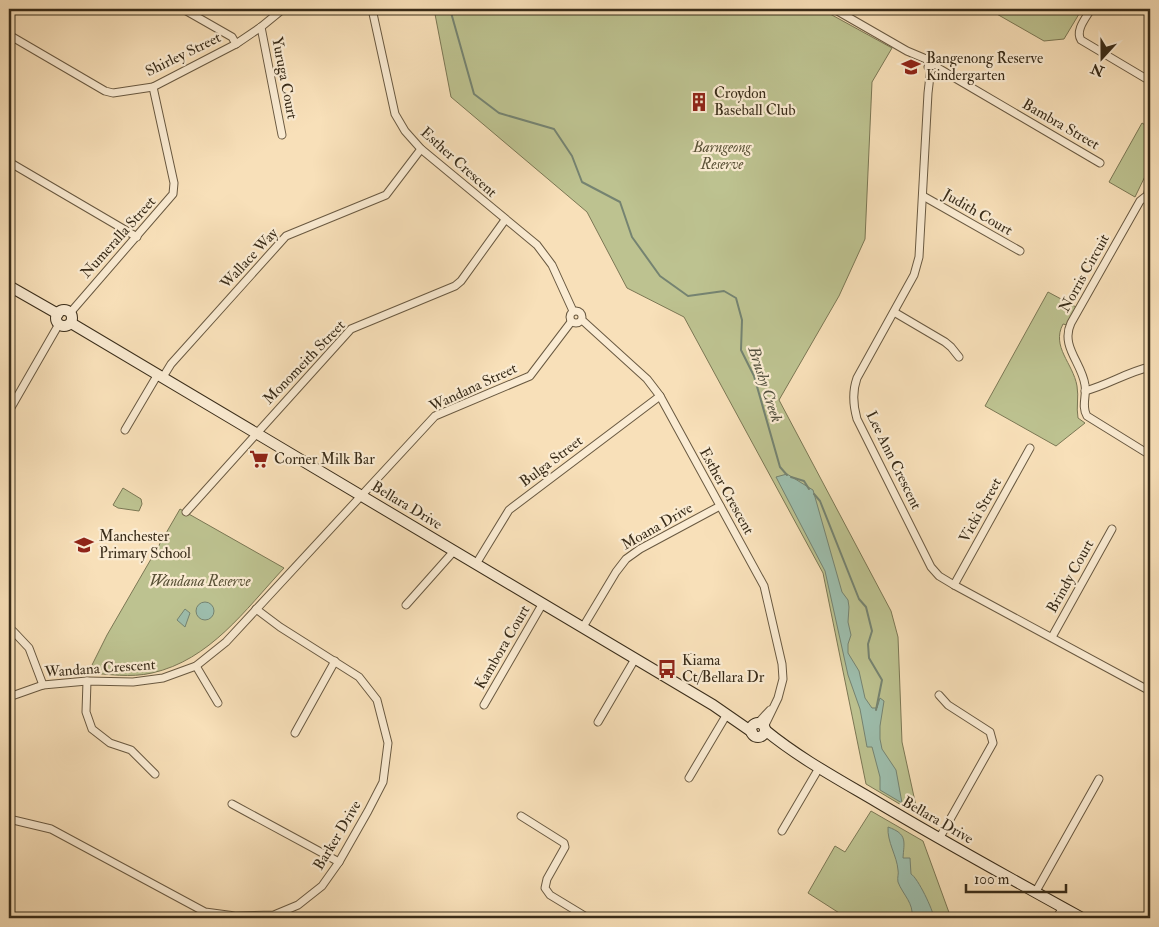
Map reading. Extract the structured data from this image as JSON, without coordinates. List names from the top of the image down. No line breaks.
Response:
{"streets":{"main road":["Bellara Drive"],"street":["Shirley Street","Yuruga Court","Bambra Street","Esther Crescent","Judith Court","Numeralla Street","Wallace Way","Norris Circuit","Monomeith Street","Wandana Street","Lee Ann Crescent","Bulga Street","Vicki Street","Moana Drive","Brindy Court","Kambora Court","Wandana Crescent","Barker Drive"]},"crossings":[["Shirley Street","Yuruga Court"],["Shirley Street","Numeralla Street"],["Bambra Street","Lee Ann Crescent"],["Esther Crescent","Wallace Way"],["Esther Crescent","Monomeith Street"],["Esther Crescent","Wandana Street"],["Esther Crescent","Bulga Street"],["Esther Crescent","Bellara Drive"],["Esther Crescent","Moana Drive"],["Judith Court","Lee Ann Crescent"],["Numeralla Street","Bellara Drive"],["Wallace Way","Bellara Drive"],["Monomeith Street","Bellara Drive"],["Wandana Street","Bellara Drive"],["Wandana Street","Wandana Crescent"],["Lee Ann Crescent","Vicki Street"],["Lee Ann Crescent","Brindy Court"],["Bulga Street","Bellara Drive"],["Bellara Drive","Moana Drive"],["Bellara Drive","Kambora Court"],["Bellara Drive","Wandana Crescent"],["Wandana Crescent","Barker Drive"]],"water":["Brushy Creek"],"parks":["Barngeong Reserve","Wandana Reserve"],"places":{"school or university":["Bangenong Reserve Kindergarten","Manchester Primary School"],"building":["Croydon Baseball Club"],"supermarket":["Corner Milk Bar"],"bus stop":["Kiama Ct/Bellara Dr"]},"scale_bar":"100 m","north":"bottom"}
